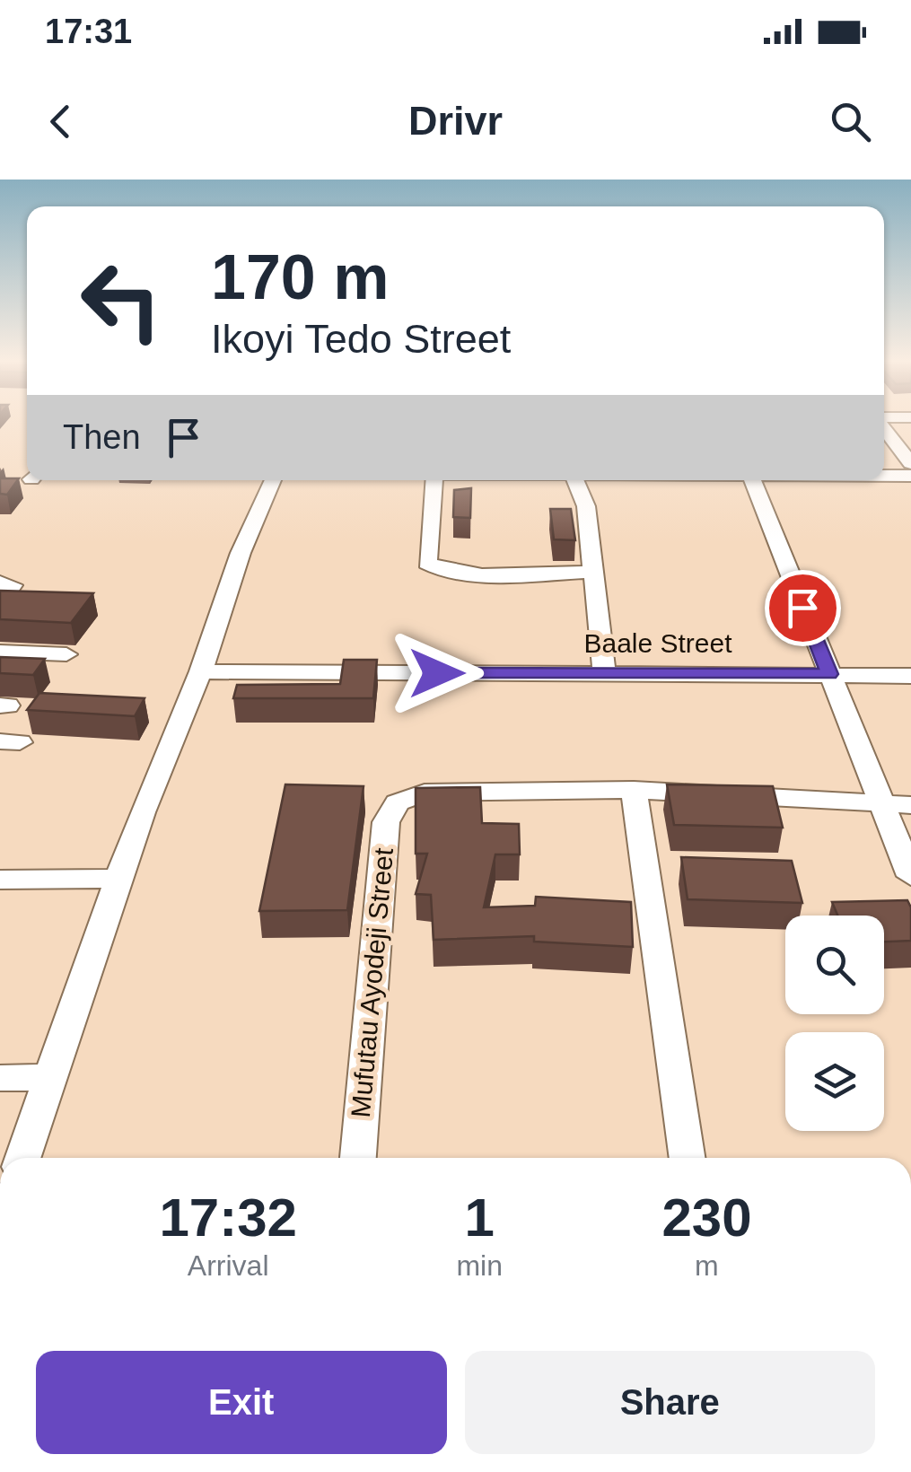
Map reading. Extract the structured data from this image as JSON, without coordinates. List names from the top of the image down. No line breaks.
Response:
{"streets":{"street":["Baale Street","Mufutau Ayodeji Street"]},"page":{"status":"17:31","header":"Drivr","turn":["170 m","Ikoyi Tedo Street"],"then":"Then","eta":["17:32","Arrival","1","min","230","m"],"buttons":["Exit","Share"]}}
